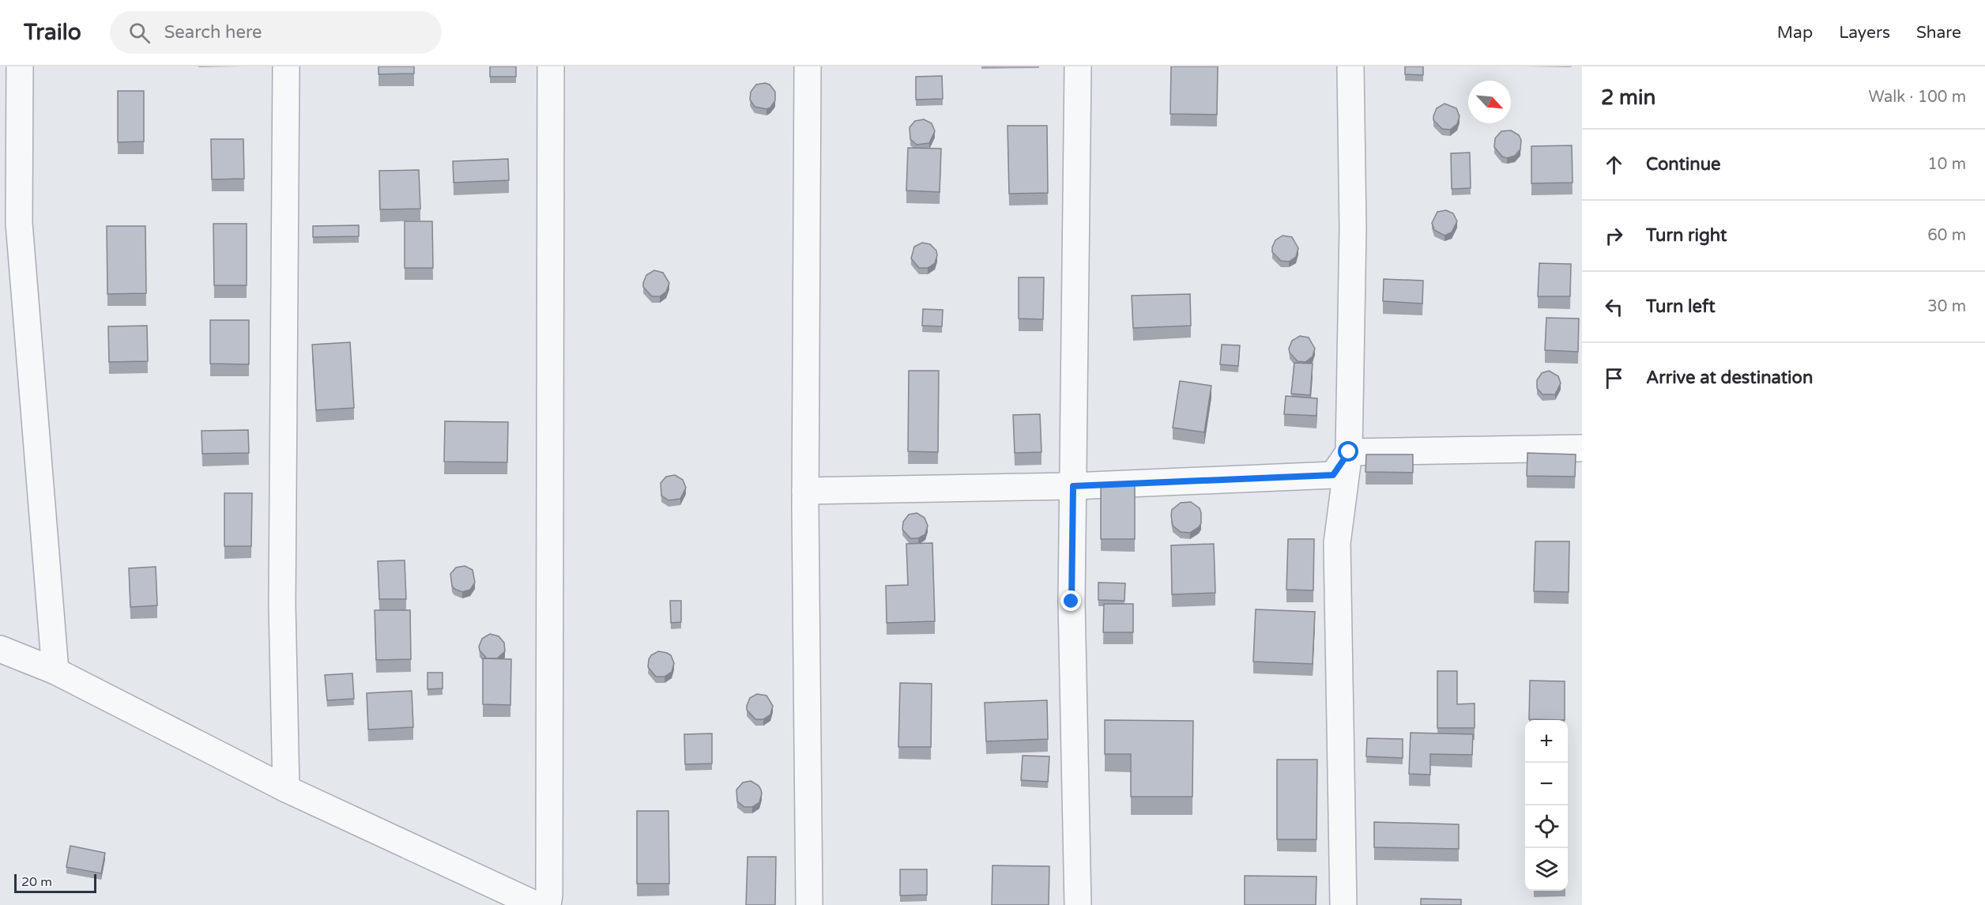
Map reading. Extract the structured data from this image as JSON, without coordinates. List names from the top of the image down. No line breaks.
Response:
{"scale_bar":"20 m","north":"bottom right","page":{"header":"Trailo","search":"Search here","nav":["Map","Layers","Share"],"heading":["2 min","Walk · 100 m"],"list":[["Continue","10 m"],["Turn right","60 m"],["Turn left","30 m"],"Arrive at destination"],"map_buttons":["+","−"],"scale":"20 m"}}
